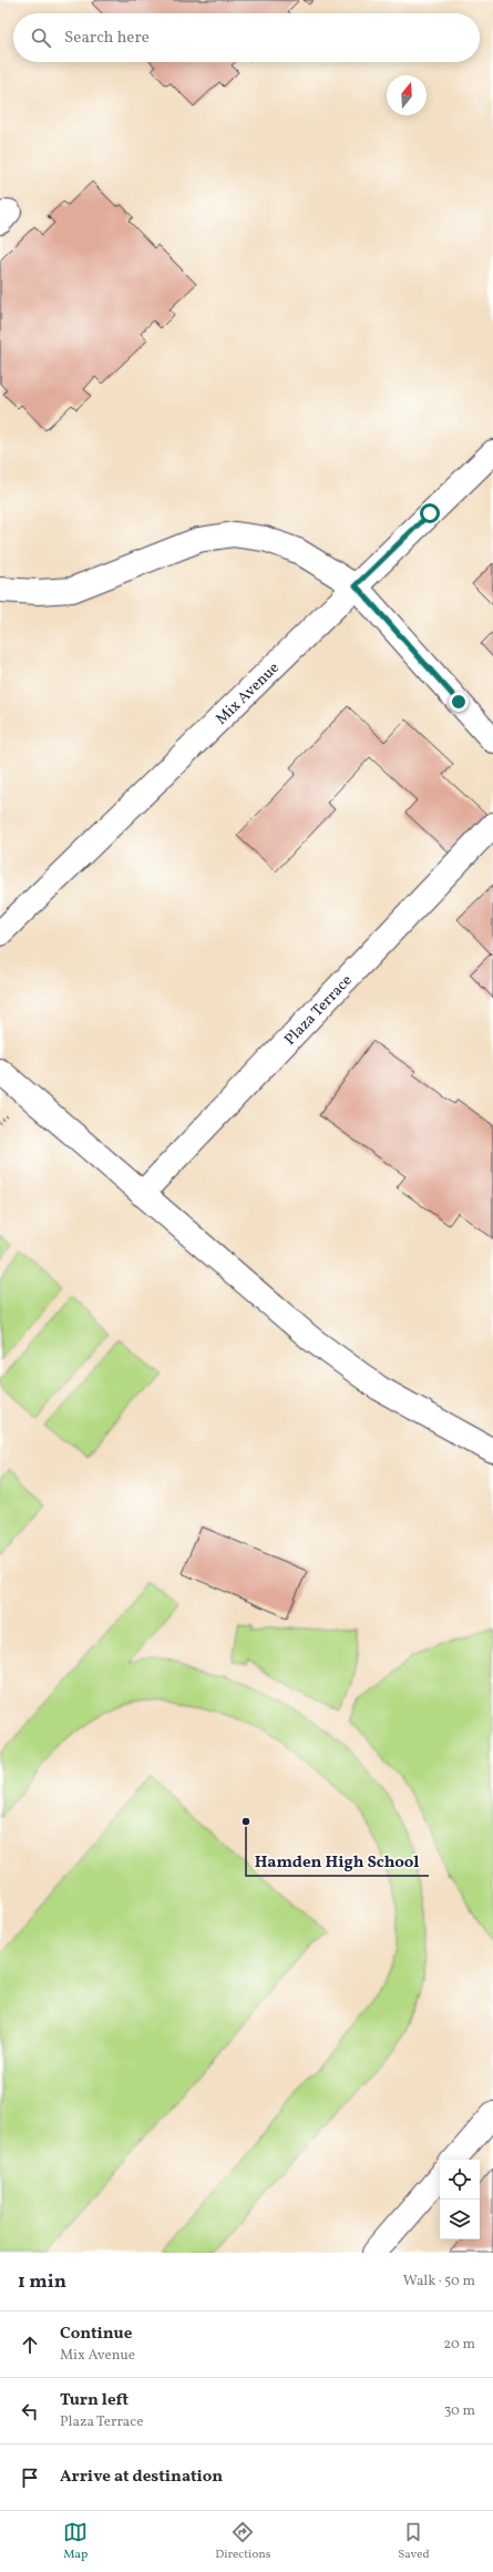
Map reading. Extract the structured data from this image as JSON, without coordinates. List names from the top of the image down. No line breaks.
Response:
{"streets":{"street":["Mix Avenue","Plaza Terrace"]},"places":["Hamden High School"],"north":"top","page":{"search":"Search here","heading":["1 min","Walk · 50 m"],"list":[["Continue","Mix Avenue","20 m"],["Turn left","Plaza Terrace","30 m"],"Arrive at destination"],"nav":["Map","Directions","Saved"]}}
